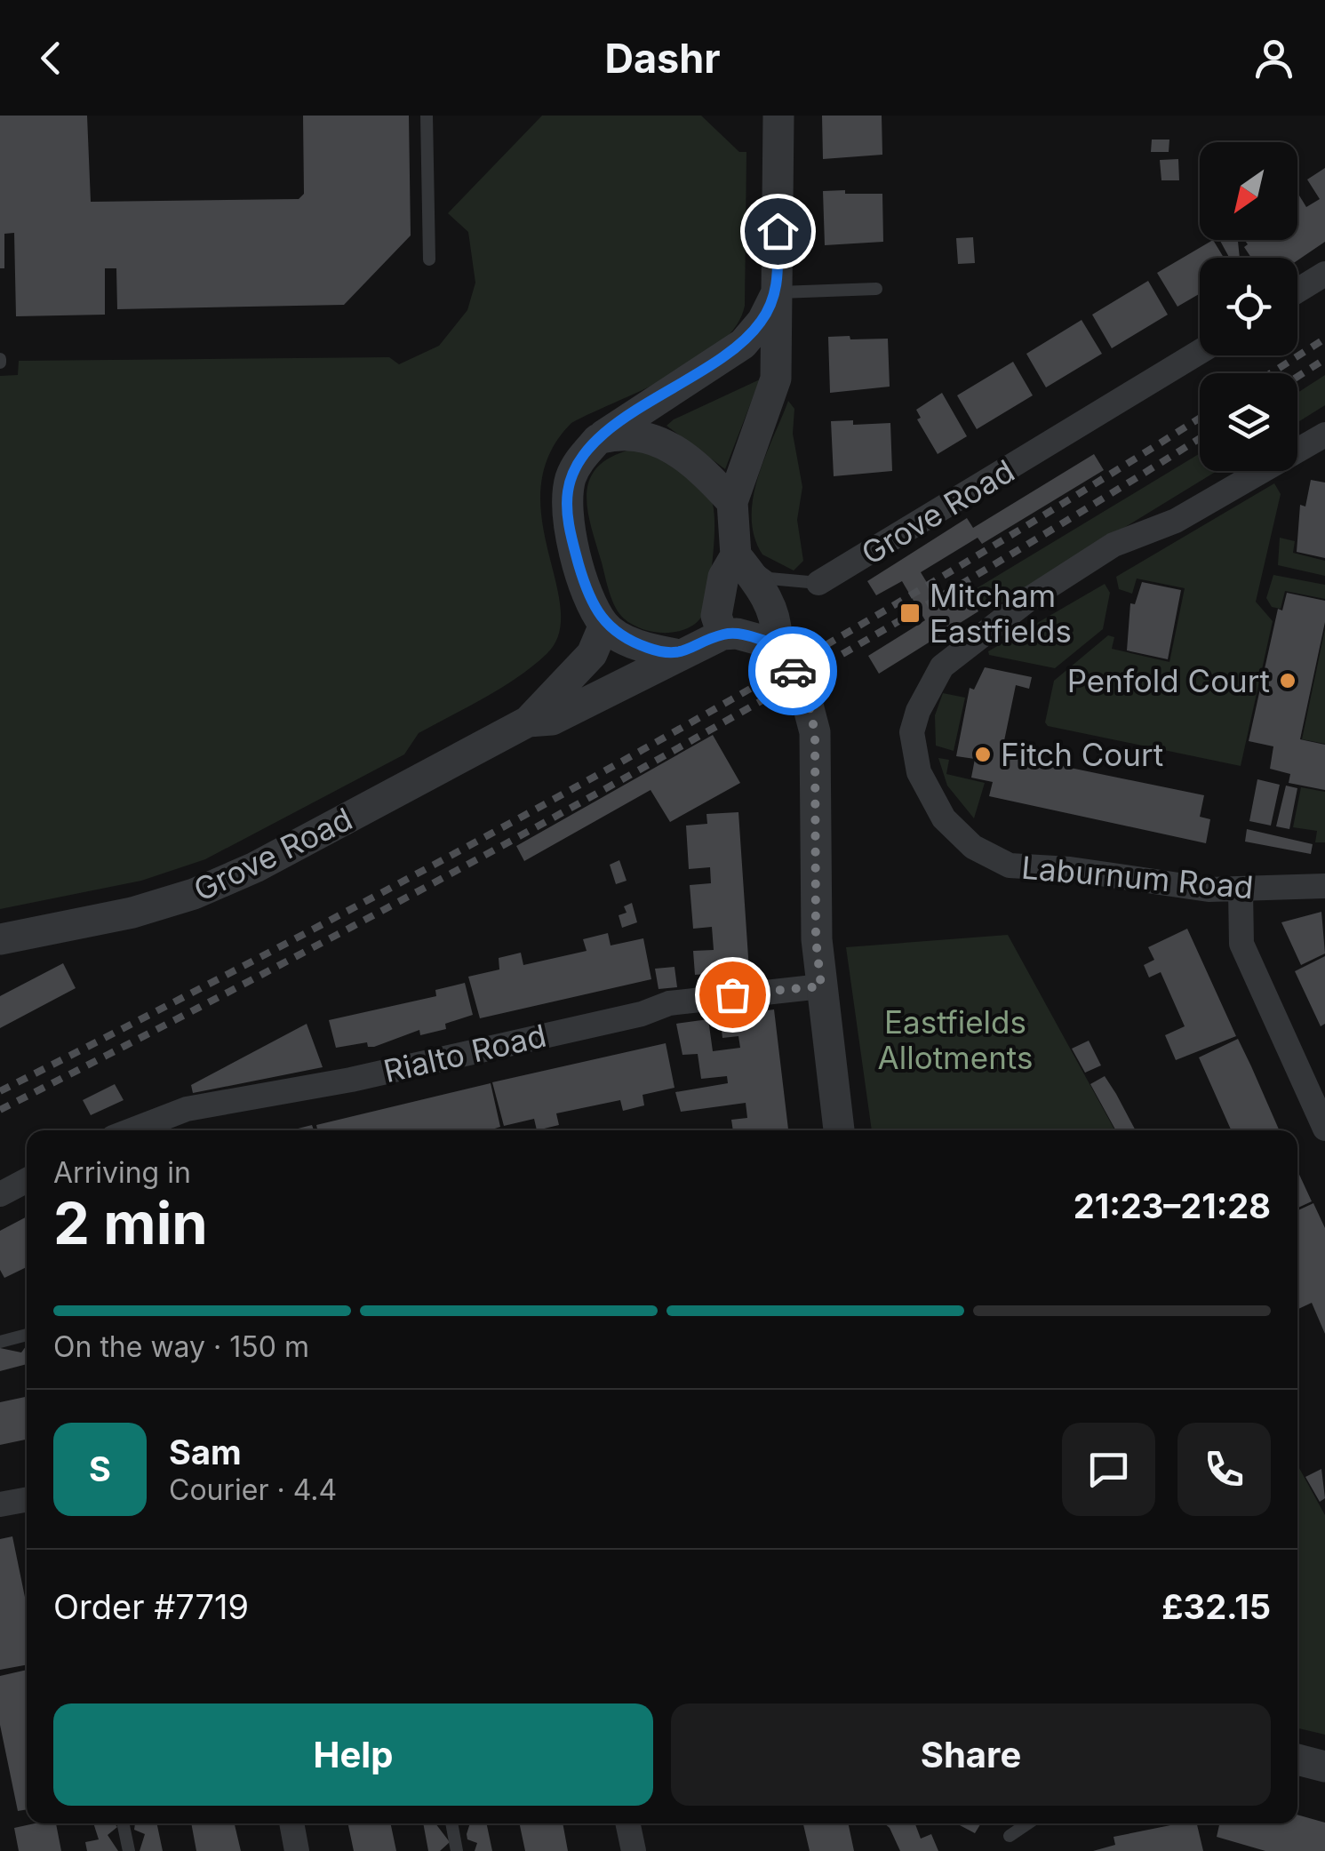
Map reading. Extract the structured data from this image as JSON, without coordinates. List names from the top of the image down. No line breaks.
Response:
{"streets":{"street":["Grove Road","Laburnum Road","Rialto Road"]},"parks":["Eastfields Allotments"],"places":{"transit":["Mitcham Eastfields"],"other":["Penfold Court","Fitch Court"]},"north":"bottom left","page":{"header":"Dashr","heading":["2 min","Arriving in","21:23–21:28"],"panel":["Sam","Courier · 4.4","Order #7719","£32.15"],"bar":"On the way · 150 m","round":"S","buttons":["Help","Share"]}}
